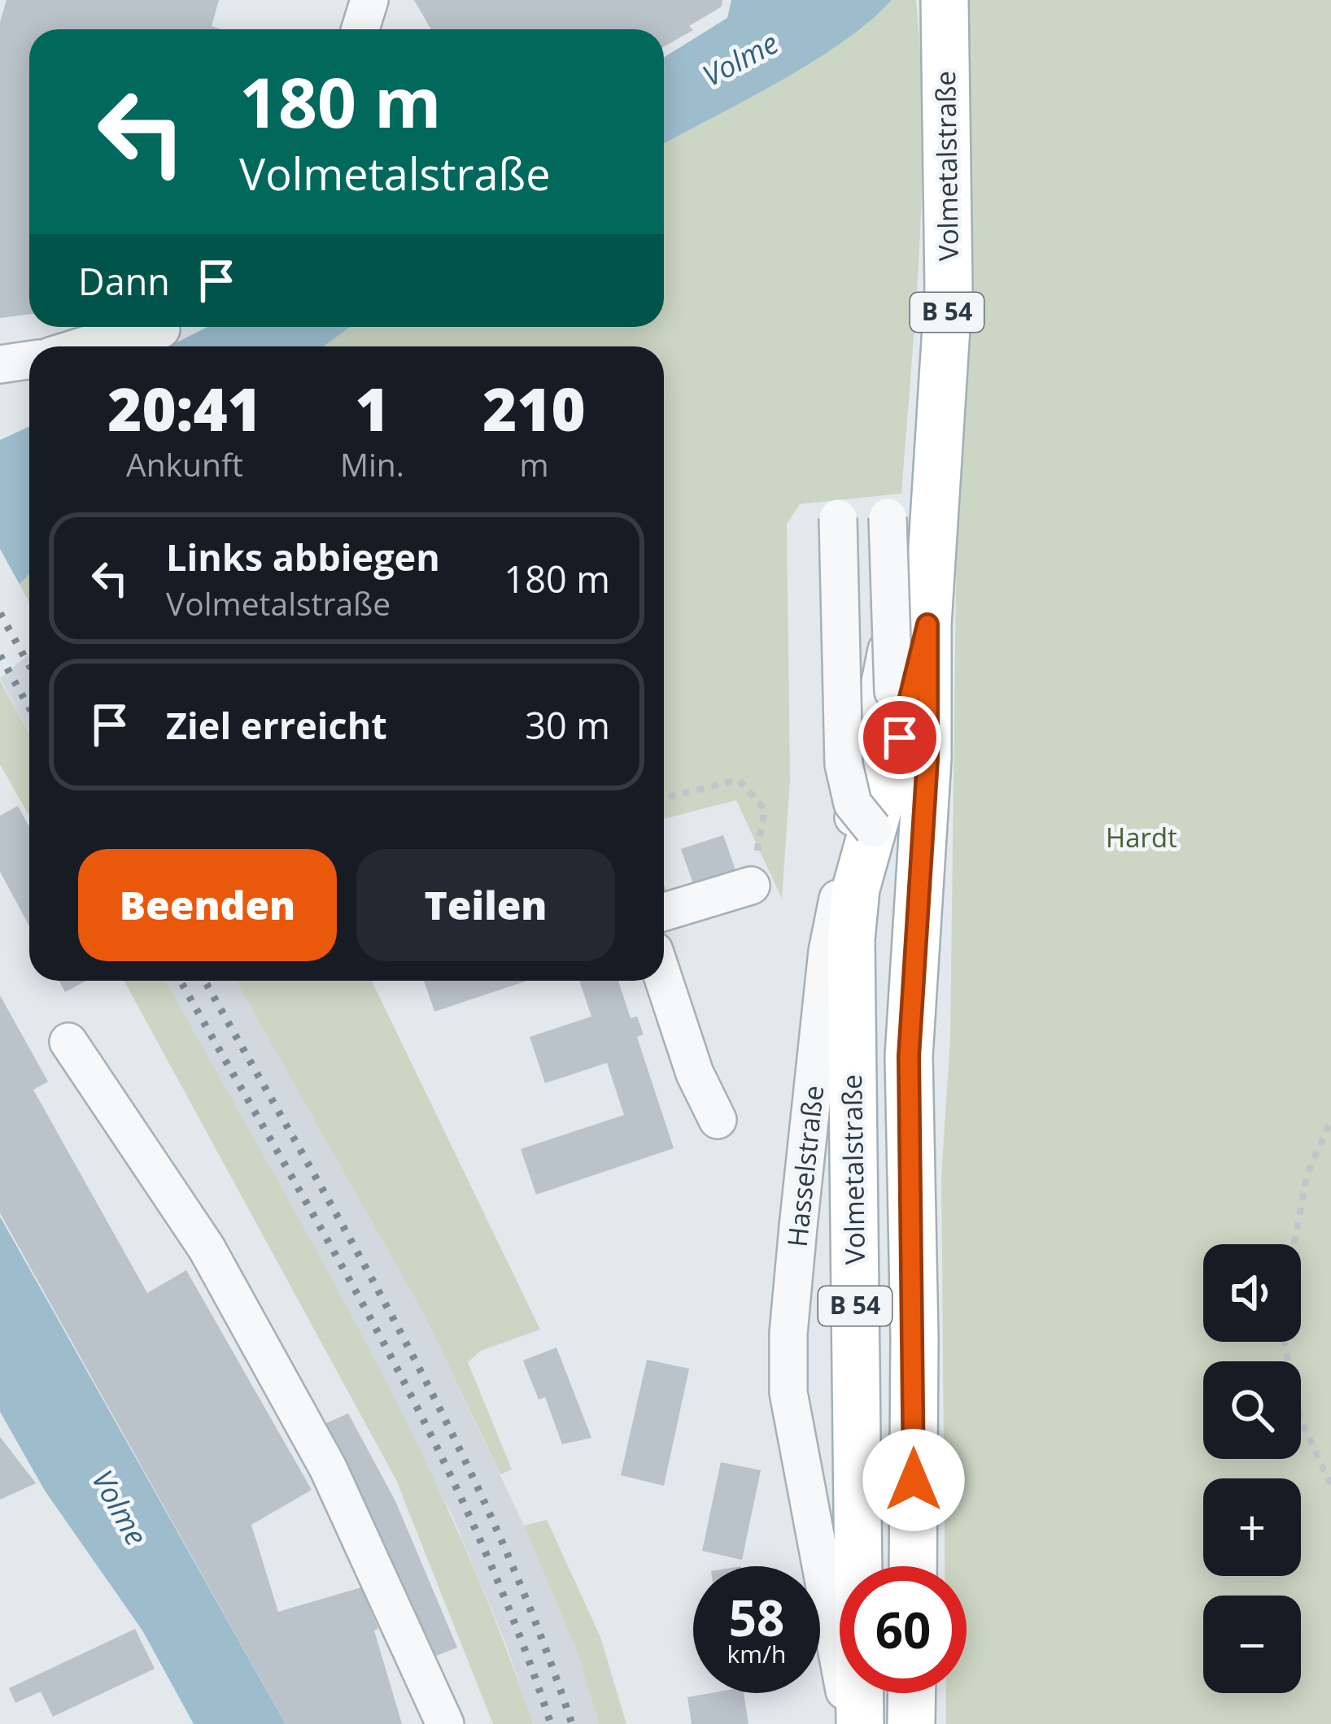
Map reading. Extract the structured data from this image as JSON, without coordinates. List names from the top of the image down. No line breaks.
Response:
{"streets":{"main road":["Volmetalstraße","B 54"],"lane":["Hasselstraße"]},"crossings":[["Volmetalstraße","Hasselstraße"]],"water":["Volme"],"parks":["Hardt"],"page":{"turn":["180 m","Volmetalstraße"],"then":"Dann","eta":["20:41","Ankunft","1","Min.","210","m"],"list":[{"name":"Links abbiegen","note":"Volmetalstraße","value":"180 m"},{"name":"Ziel erreicht","value":"30 m"}],"buttons":["Beenden","Teilen"],"map_buttons":["+","−"],"speed":"58 km/h","limit":"60"}}
